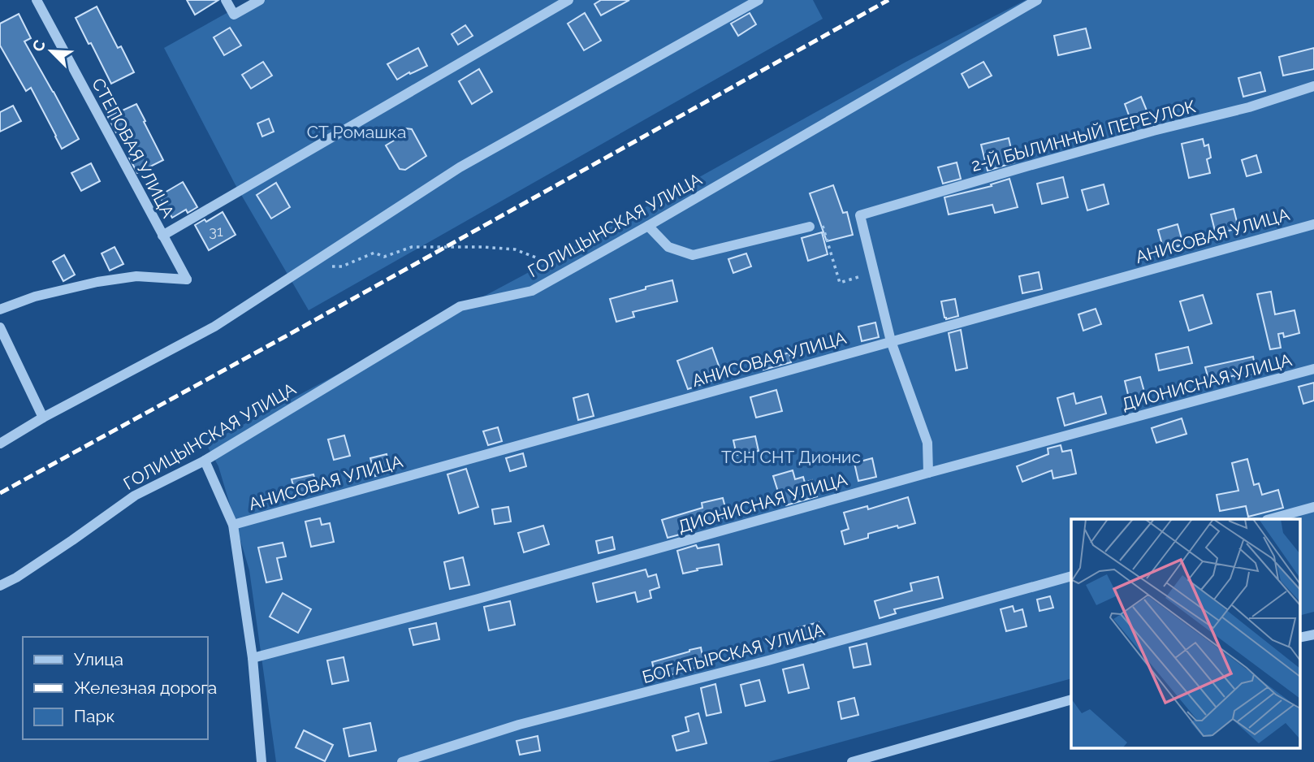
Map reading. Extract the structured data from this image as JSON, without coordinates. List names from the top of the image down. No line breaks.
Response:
{"streets":{"street":["2-Й БЫЛИННЫЙ ПЕРЕУЛОК","СТЕПОВАЯ УЛИЦА","ГОЛИЦЫНСКАЯ УЛИЦА","АНИСОВАЯ УЛИЦА","ДИОНИСНАЯ УЛИЦА","БОГАТЫРСКАЯ УЛИЦА"]},"parks":["СТ Ромашка","ТСН СНТ Дионис"],"house_numbers":["31"],"legend":["Улица","Железная дорога","Парк"],"north":"top left"}
